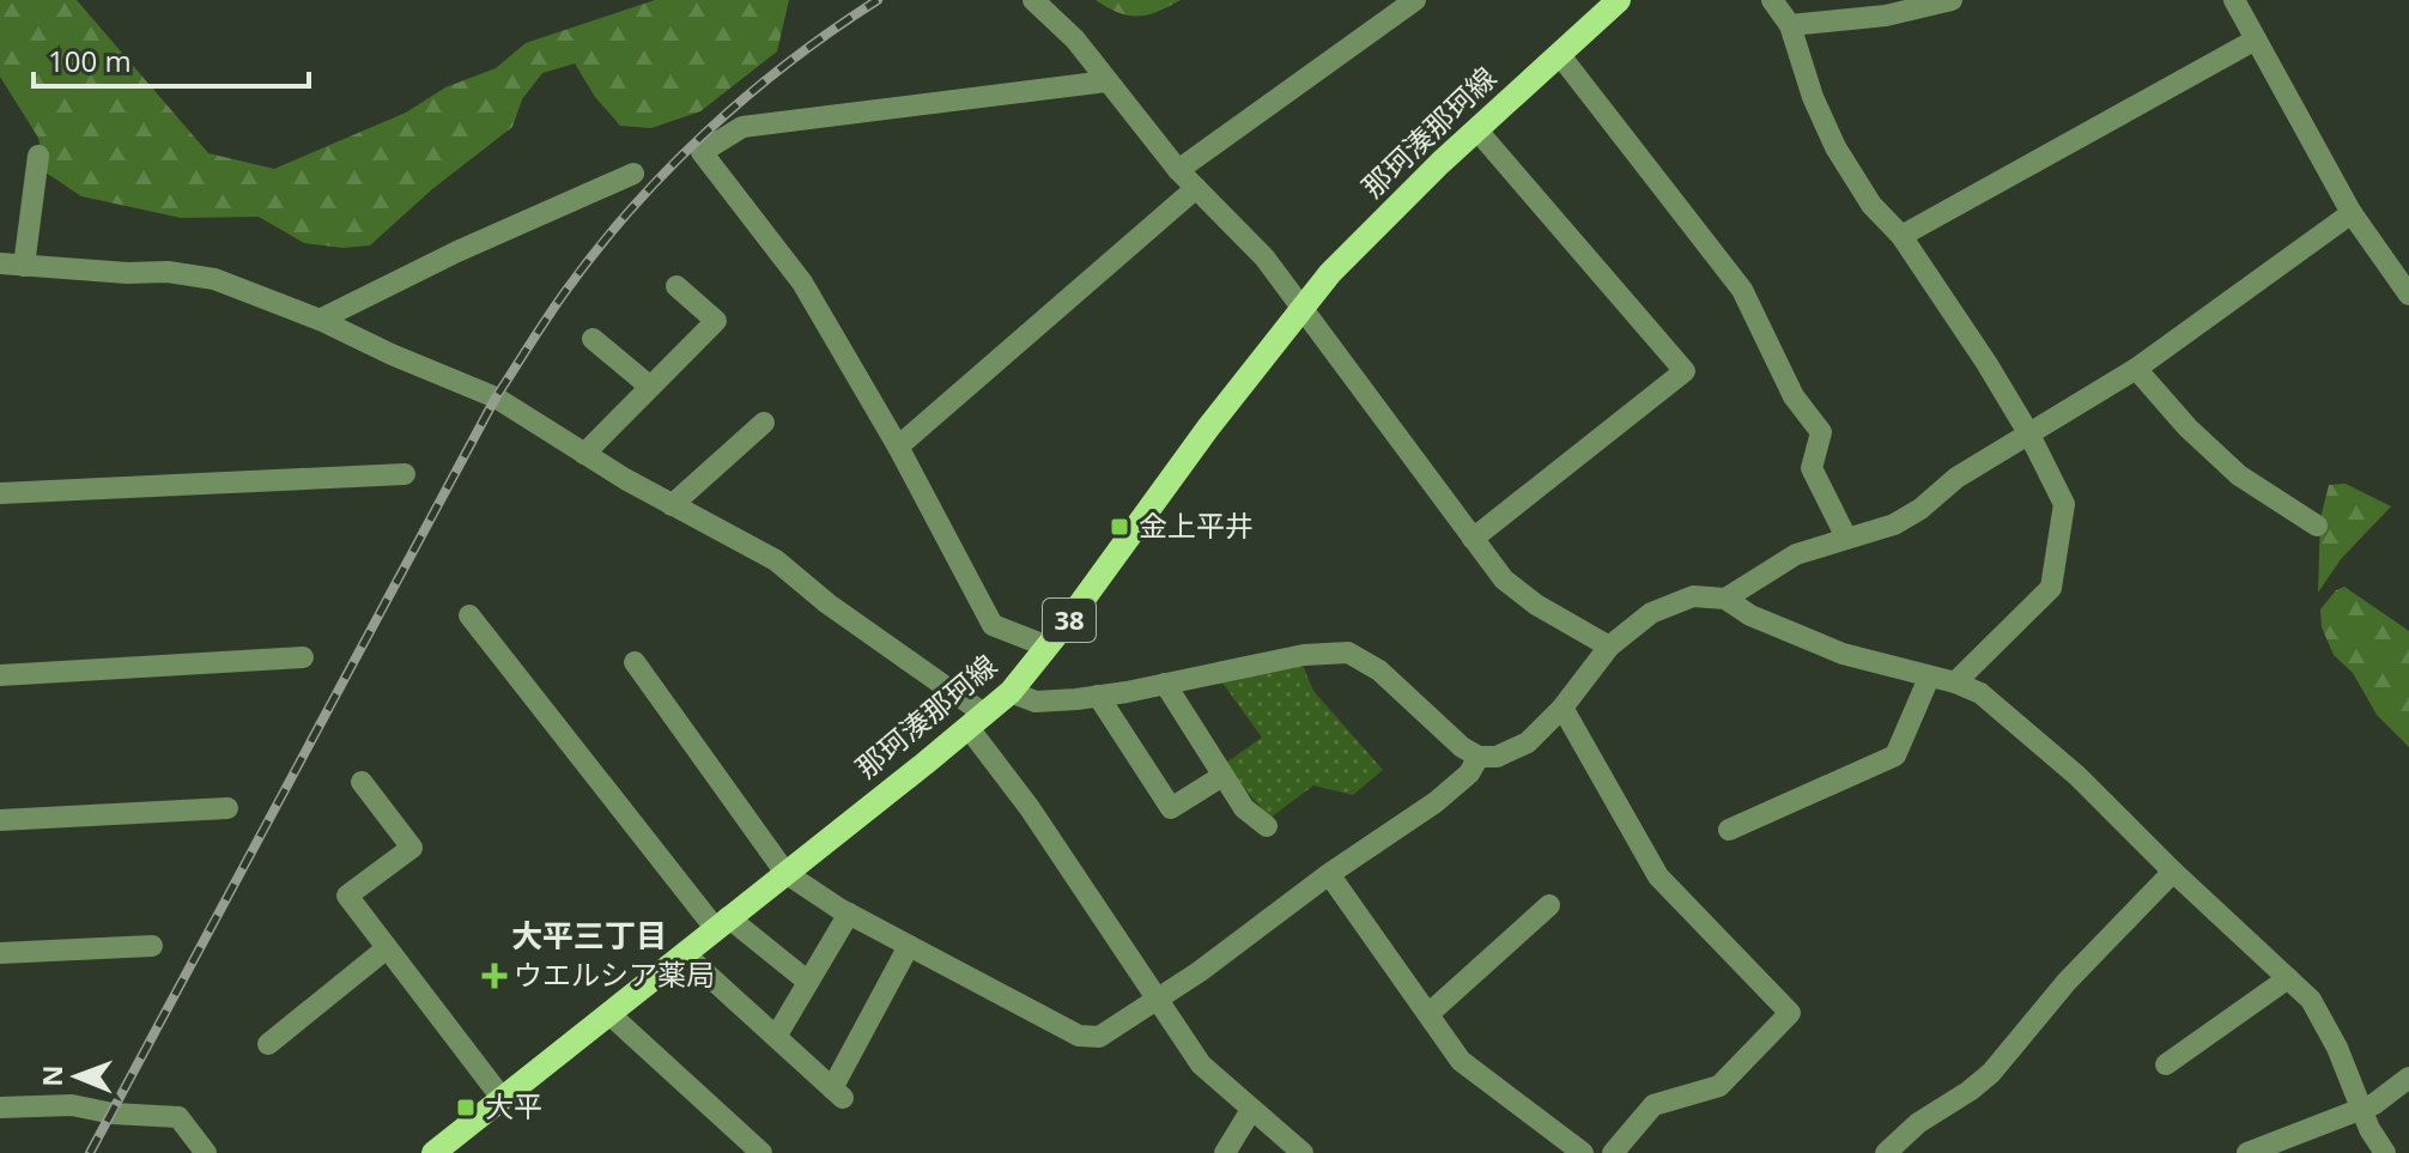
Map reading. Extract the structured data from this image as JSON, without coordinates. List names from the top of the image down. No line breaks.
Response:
{"streets":{"main road":["那珂湊那珂線","38"]},"districts":["大平三丁目"],"places":{"transit":["金上平井","大平"],"health":["ウエルシア薬局"]},"scale_bar":"100 m","north":"left"}
